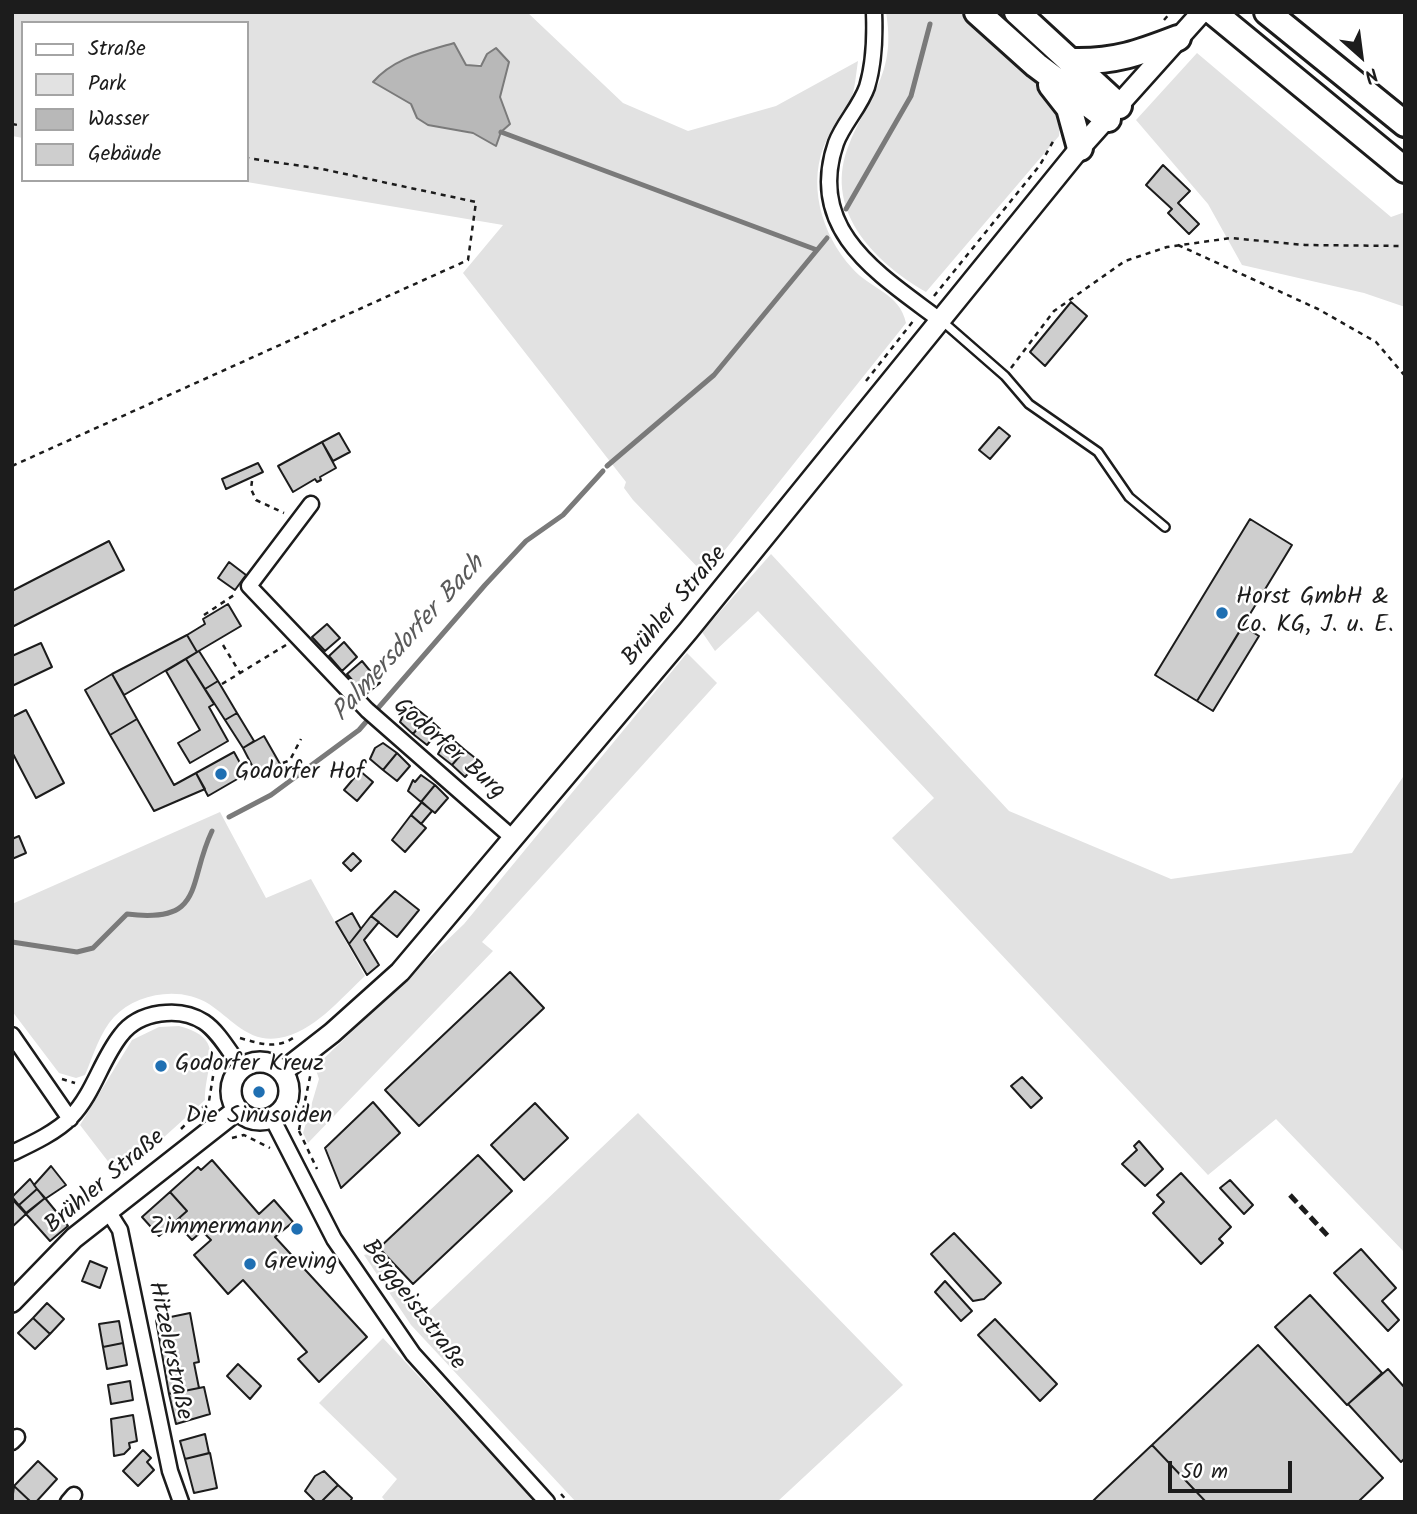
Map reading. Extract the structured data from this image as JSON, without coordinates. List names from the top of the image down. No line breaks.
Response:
{"streets":{"main road":["Brühler Straße"],"street":["Godorfer Burg","Berggeiststraße","Hitzelerstraße"]},"crossings":[["Brühler Straße","Godorfer Burg"],["Brühler Straße","Berggeiststraße"],["Brühler Straße","Hitzelerstraße"]],"water":["Palmersdorfer Bach"],"places":["Horst GmbH & Co. KG, J. u. E.","Godorfer Hof","Godorfer Kreuz","Die Sinusoiden","Zimmermann","Greving"],"legend":["Straße","Park","Wasser","Gebäude"],"scale_bar":"50 m","north":"bottom right"}
